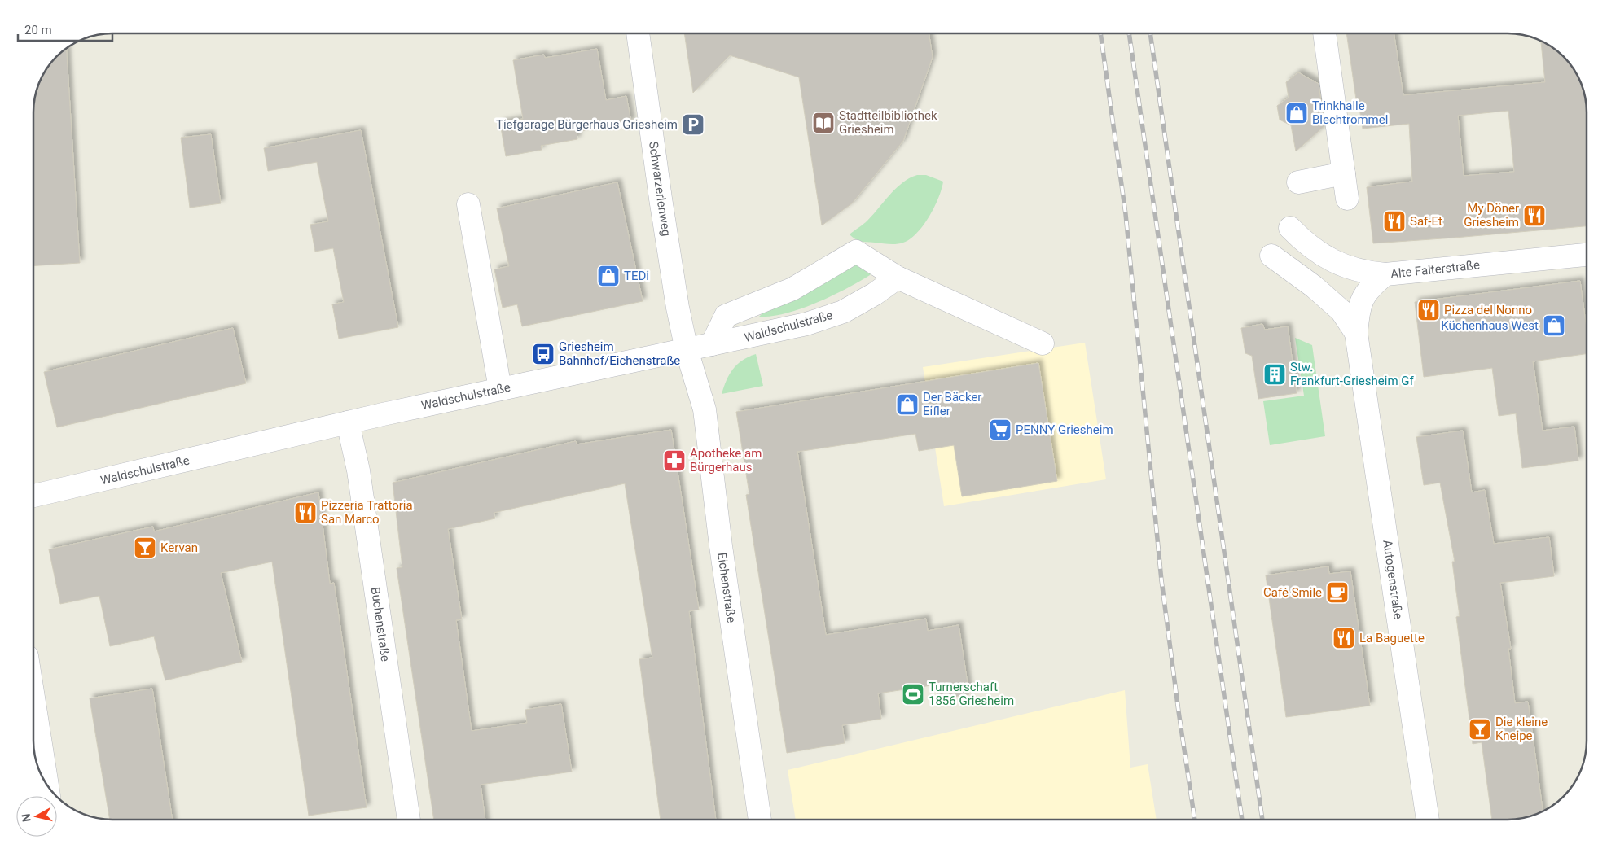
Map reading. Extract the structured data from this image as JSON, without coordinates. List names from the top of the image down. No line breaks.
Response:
{"streets":{"street":["Schwarzerlenweg","Alte Falterstraße","Waldschulstraße","Autogenstraße","Eichenstraße","Buchenstraße"]},"crossings":[["Schwarzerlenweg","Waldschulstraße"],["Schwarzerlenweg","Eichenstraße"],["Alte Falterstraße","Autogenstraße"],["Waldschulstraße","Eichenstraße"],["Waldschulstraße","Buchenstraße"]],"places":{"shop":["Trinkhalle Blechtrommel","TEDi","Küchenhaus West","Der Bäcker Eifler"],"library":["Stadtteilbibliothek Griesheim"],"parking":["Tiefgarage Bürgerhaus Griesheim"],"restaurant":["My Döner Griesheim","Saf-Et","Pizza del Nonno","Pizzeria Trattoria San Marco","La Baguette"],"bus stop":["Griesheim Bahnhof/Eichenstraße"],"building":["Stw. Frankfurt-Griesheim Gf"],"supermarket":["PENNY Griesheim"],"pharmacy":["Apotheke am Bürgerhaus"],"bar":["Kervan","Die kleine Kneipe"],"cafe":["Café Smile"],"sports":["Turnerschaft 1856 Griesheim"]},"scale_bar":"20 m","north":"left"}
